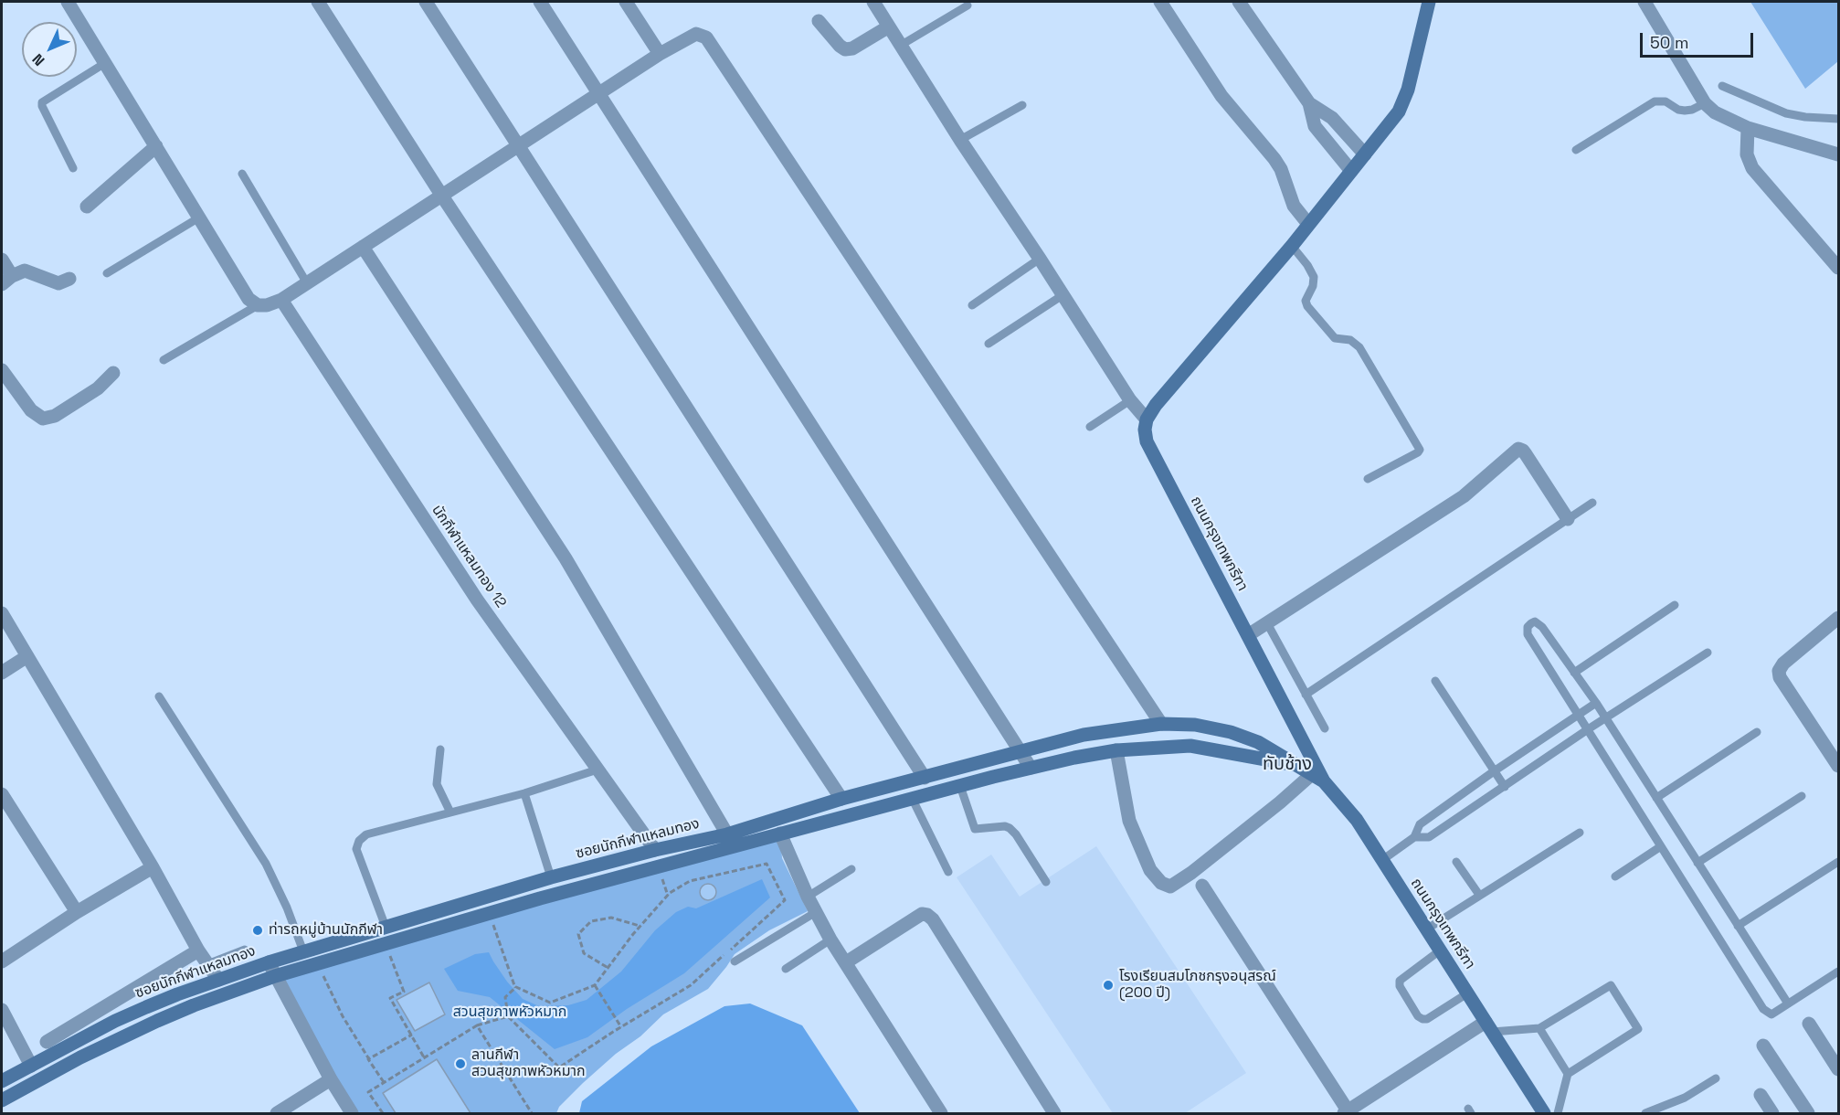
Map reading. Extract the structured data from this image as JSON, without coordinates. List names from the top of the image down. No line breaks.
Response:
{"streets":{"street":["ถนนกรุงเทพกรีฑา","นักกีฬาแหลมทอง 12","ซอยนักกีฬาแหลมทอง"]},"crossings":[["ถนนกรุงเทพกรีฑา","ซอยนักกีฬาแหลมทอง"],["นักกีฬาแหลมทอง 12","ซอยนักกีฬาแหลมทอง"]],"districts":["ทับช้าง"],"parks":["สวนสุขภาพหัวหมาก"],"places":["ท่ารถหมู่บ้านนักกีฬา","โรงเรียนสมโภชกรุงอนุสรณ์ (200 ปี)","ลานกีฬา สวนสุขภาพหัวหมาก"],"scale_bar":"50 m","north":"bottom left"}
